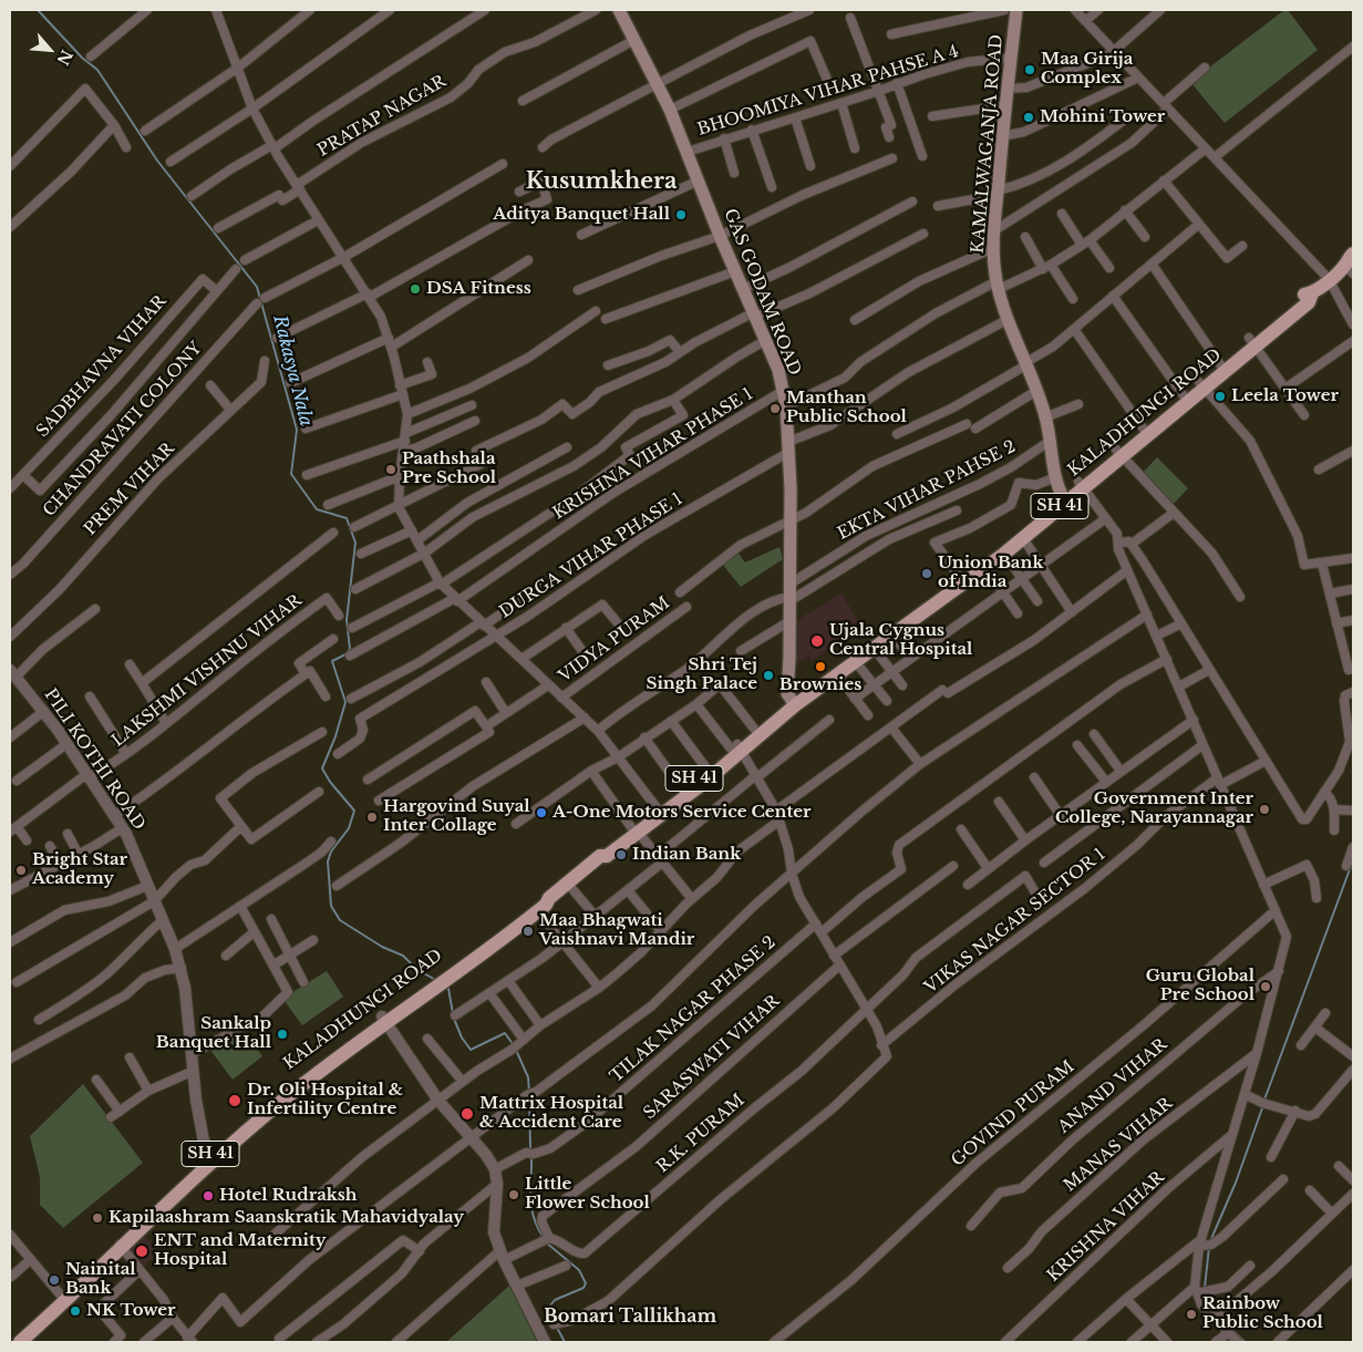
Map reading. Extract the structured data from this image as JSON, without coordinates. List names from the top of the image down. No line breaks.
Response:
{"streets":{"main road":["KAMALWAGANJA ROAD","GAS GODAM ROAD","KALADHUNGI ROAD","SH 41"],"street":["BHOOMIYA VIHAR PAHSE A 4","PRATAP NAGAR","SADBHAVNA VIHAR","CHANDRAVATI COLONY","KRISHNA VIHAR PHASE 1","PREM VIHAR","EKTA VIHAR PAHSE 2","DURGA VIHAR PHASE 1","VIDYA PURAM","LAKSHMI VISHNU VIHAR","PILI KOTHI ROAD","VIKAS NAGAR SECTOR 1","TILAK NAGAR PHASE 2","SARASWATI VIHAR","ANAND VIHAR","GOVIND PURAM","R.K. PURAM","MANAS VIHAR","KRISHNA VIHAR"]},"crossings":[["BHOOMIYA VIHAR PAHSE A 4","KAMALWAGANJA ROAD"],["BHOOMIYA VIHAR PAHSE A 4","GAS GODAM ROAD"],["KAMALWAGANJA ROAD","KALADHUNGI ROAD"],["KAMALWAGANJA ROAD","EKTA VIHAR PAHSE 2"],["KAMALWAGANJA ROAD","DURGA VIHAR PHASE 1"],["GAS GODAM ROAD","KALADHUNGI ROAD"],["GAS GODAM ROAD","KRISHNA VIHAR PHASE 1"],["GAS GODAM ROAD","EKTA VIHAR PAHSE 2"],["GAS GODAM ROAD","DURGA VIHAR PHASE 1"],["KALADHUNGI ROAD","PILI KOTHI ROAD"],["LAKSHMI VISHNU VIHAR","PILI KOTHI ROAD"],["SARASWATI VIHAR","R.K. PURAM"]],"districts":["Kusumkhera","Bomari Tallikham"],"water":["Rakasya Nala"],"places":["Maa Girija Complex","Mohini Tower","Aditya Banquet Hall","DSA Fitness","Leela Tower","Manthan Public School","Paathshala Pre School","Union Bank of India","Ujala Cygnus Central Hospital","Brownies","Shri Tej Singh Palace","Government Inter College, Narayannagar","A-One Motors Service Center","Hargovind Suyal Inter Collage","Indian Bank","Bright Star Academy","Maa Bhagwati Vaishnavi Mandir","Guru Global Pre School","Sankalp Banquet Hall","Dr. Oli Hospital & Infertility Centre","Mattrix Hospital & Accident Care","Little Flower School","Hotel Rudraksh","Kapilaashram Saanskratik Mahavidyalay","ENT and Maternity Hospital","Nainital Bank","NK Tower","Rainbow Public School"],"north":"bottom right"}
